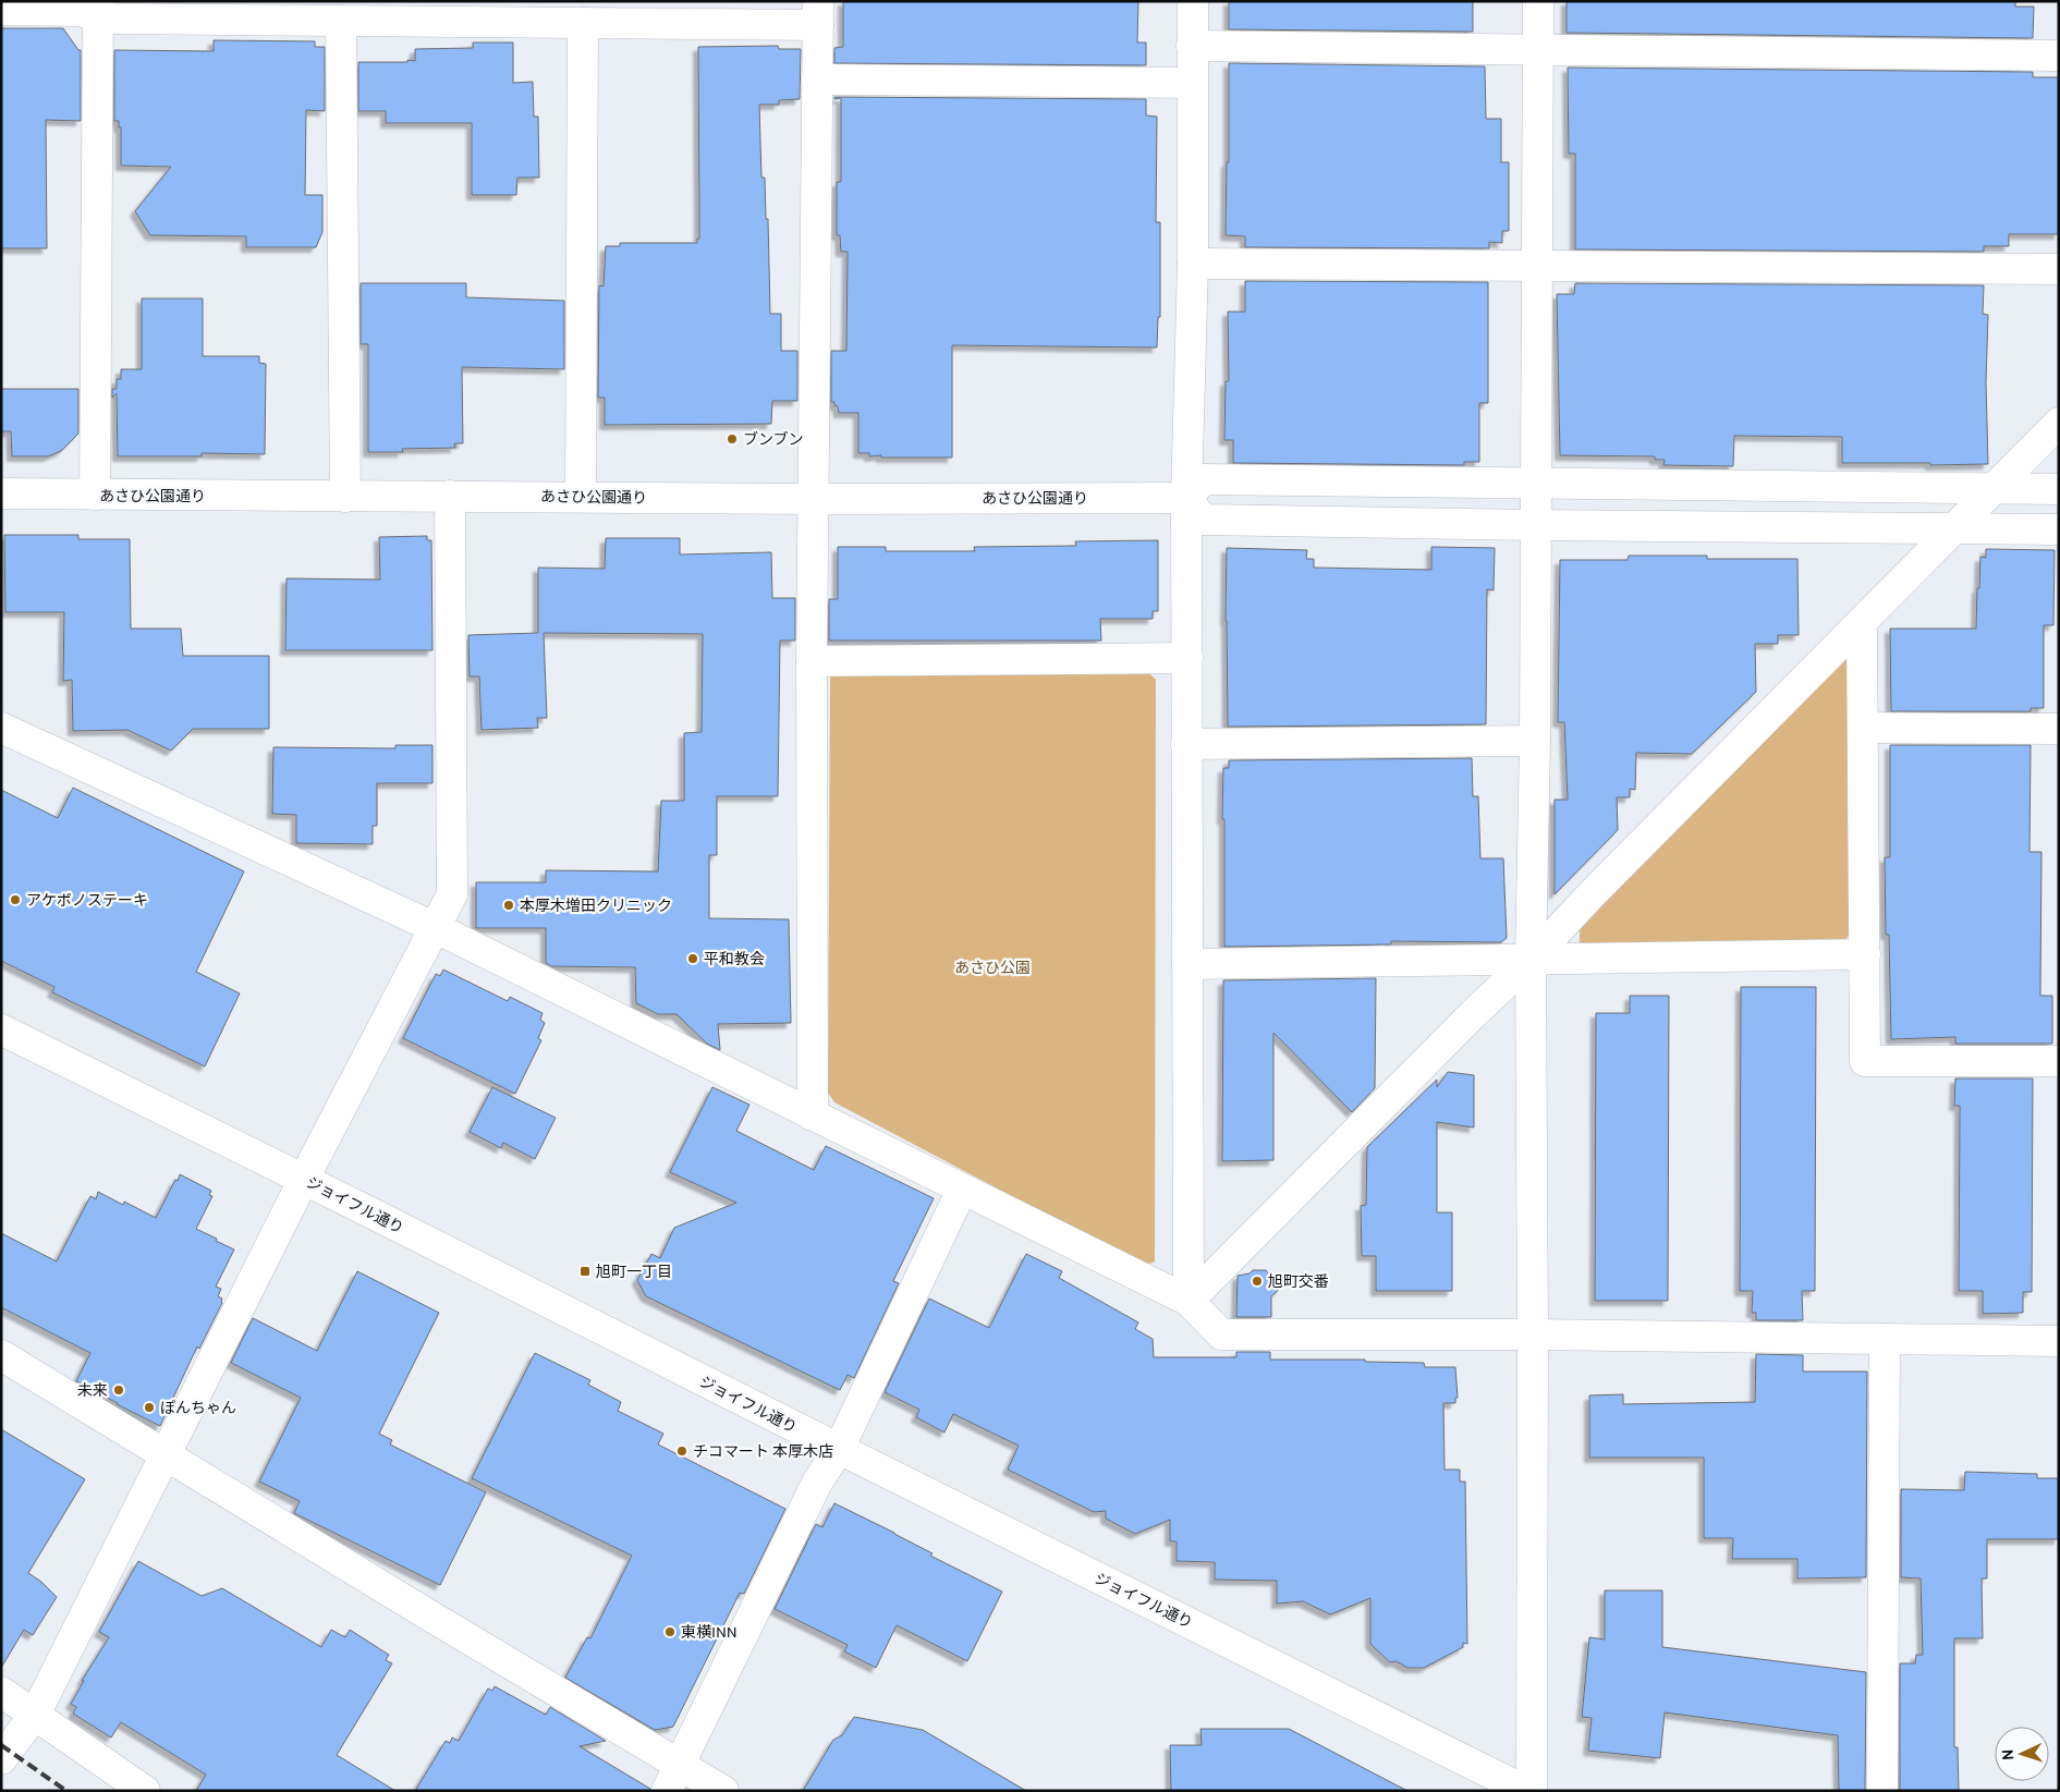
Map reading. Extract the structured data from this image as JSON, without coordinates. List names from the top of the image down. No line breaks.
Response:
{"streets":{"street":["あさひ公園通り","ジョイフル通り"]},"parks":["あさひ公園"],"places":{"other":["ブンブン","アケボノステーキ","本厚木増田クリニック","平和教会","旭町交番","未来","ぽんちゃん","チコマート 本厚木店","東横INN"],"transit":["旭町一丁目"]},"north":"left"}
